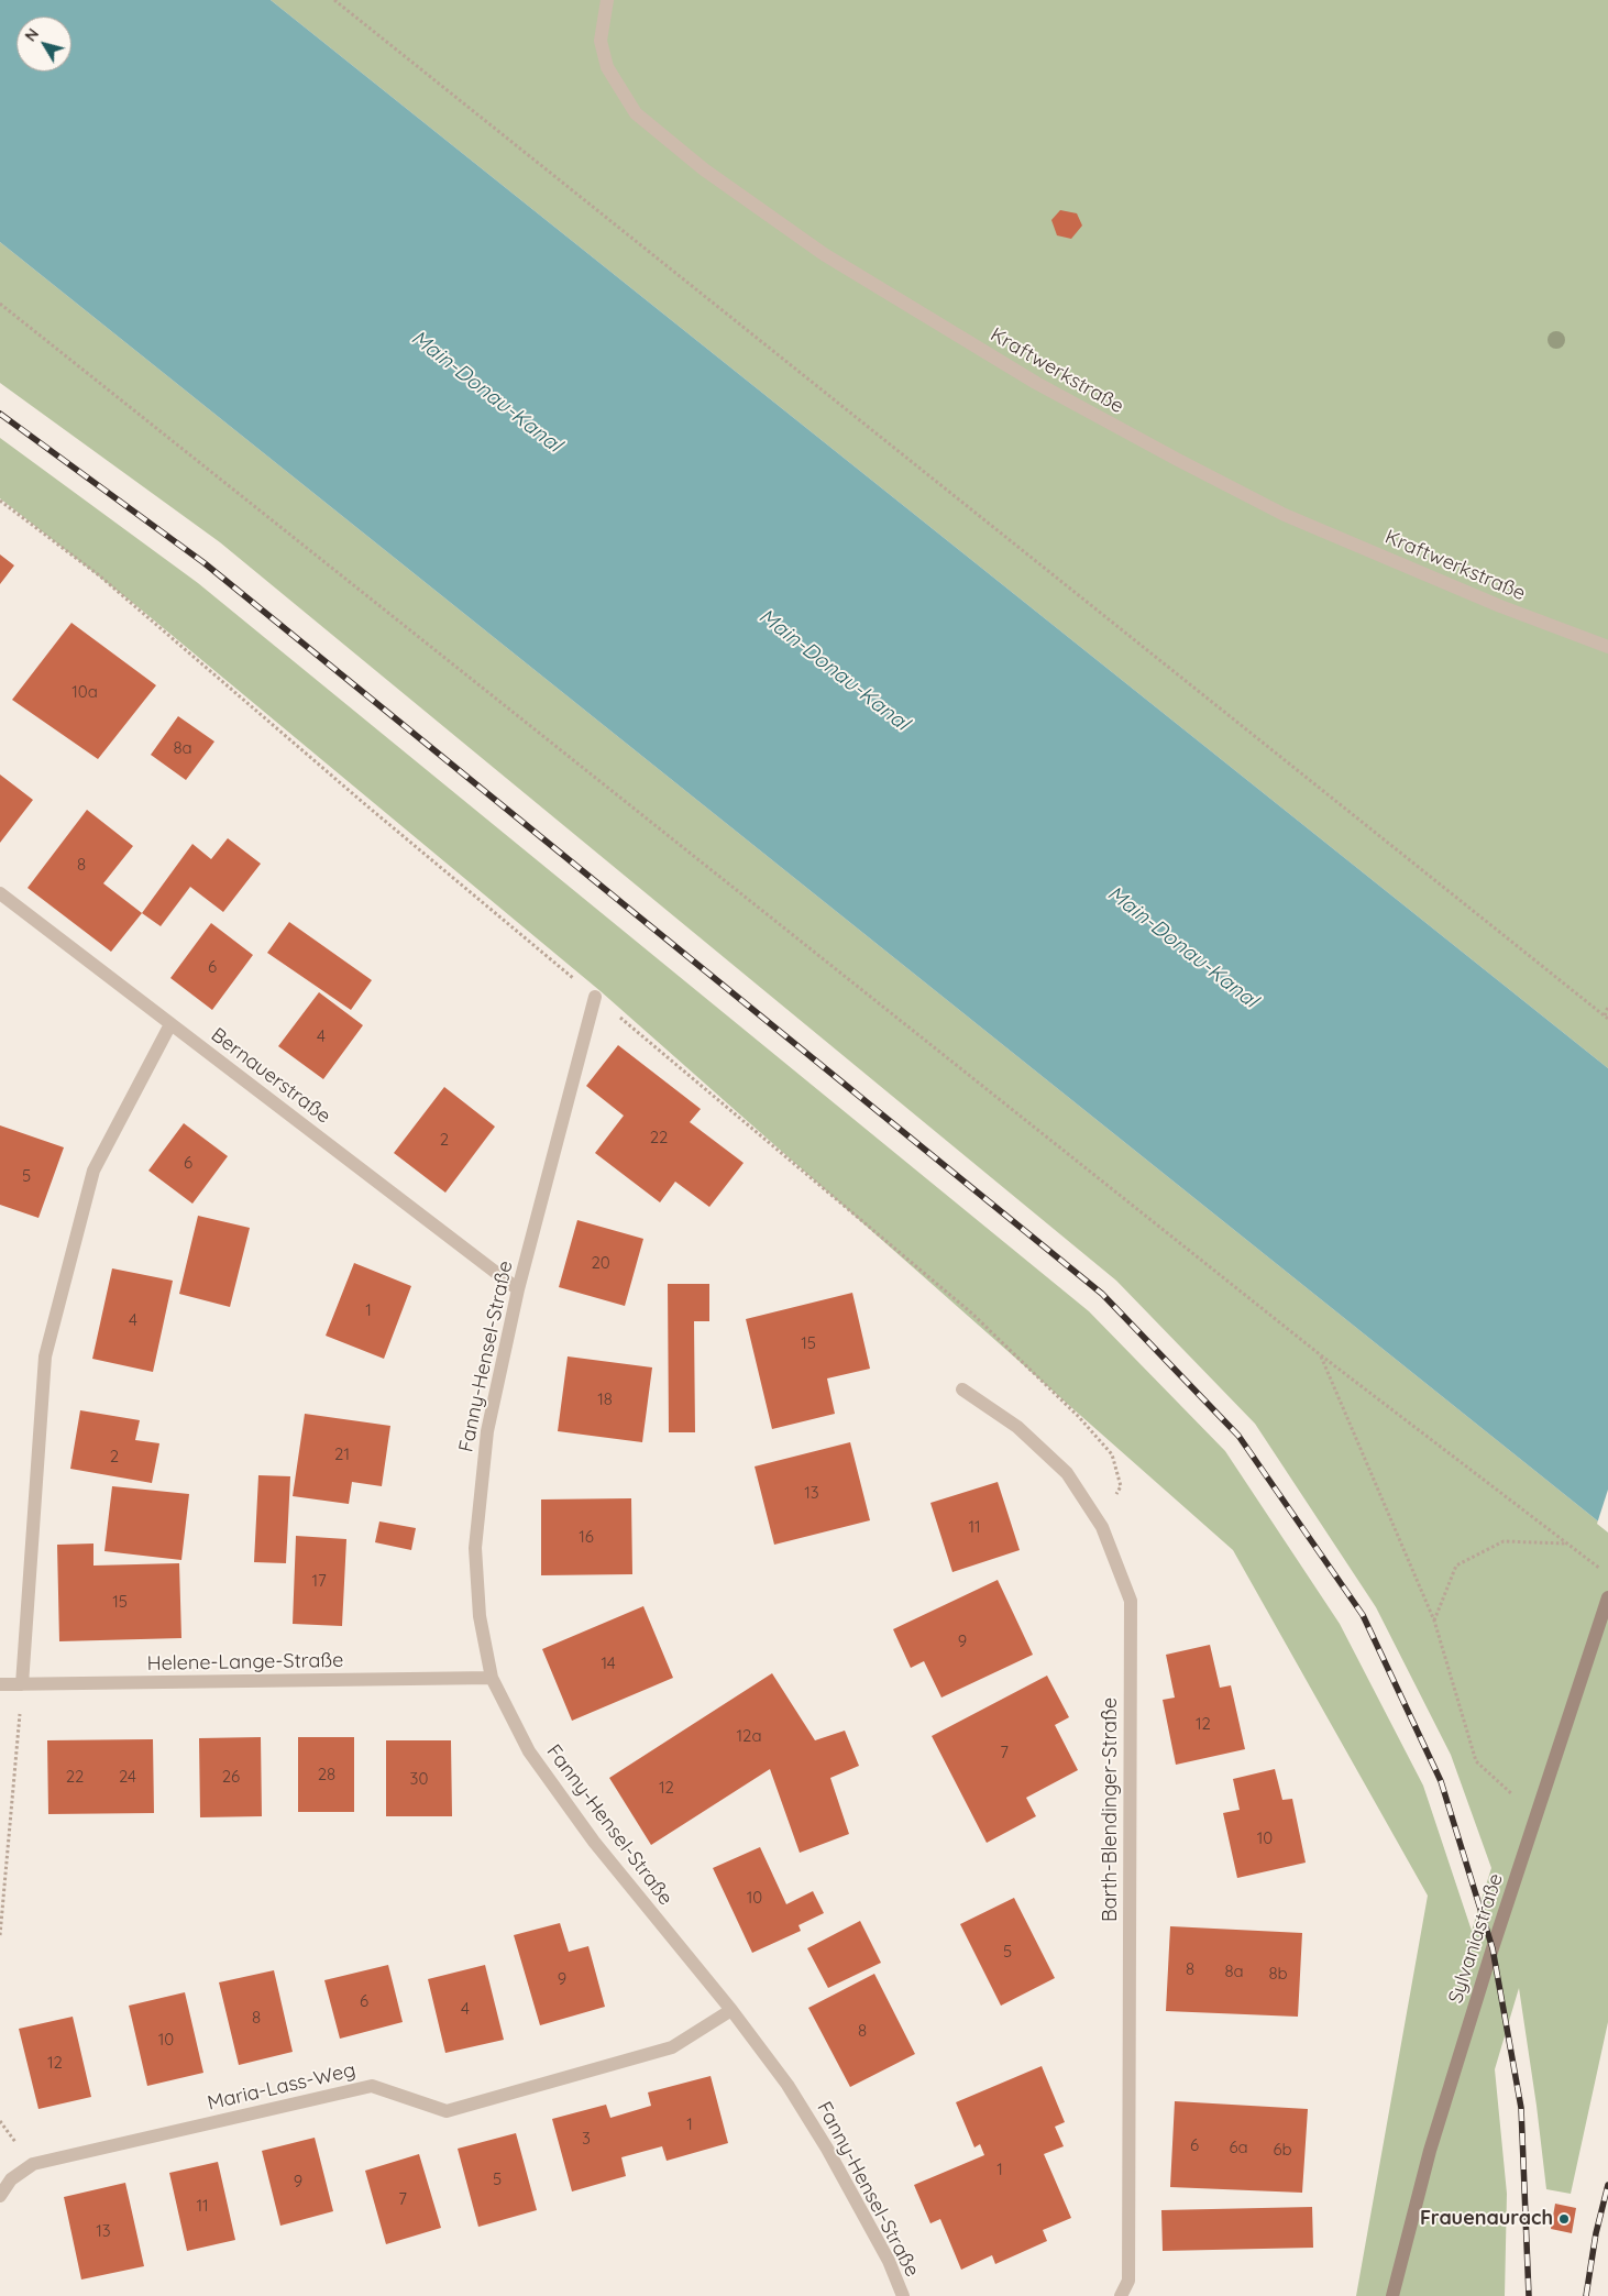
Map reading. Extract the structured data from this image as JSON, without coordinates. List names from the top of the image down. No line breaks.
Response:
{"streets":{"street":["Kraftwerkstraße","Bernauerstraße","Fanny-Hensel-Straße","Helene-Lange-Straße","Barth-Blendinger-Straße","Sylvaniastraße","Maria-Lass-Weg"]},"crossings":[["Bernauerstraße","Fanny-Hensel-Straße"],["Fanny-Hensel-Straße","Helene-Lange-Straße"],["Fanny-Hensel-Straße","Maria-Lass-Weg"]],"water":["Main-Donau-Kanal"],"places":["Frauenaurach"],"house_numbers":["10a","8a","8","6","4","22","2","6","5","20","1","4","15","18","21","2","13","11","16","17","15","9","14","12","12a","7","28","22","24","26","30","12","10","10","5","8","8a","8b","9","6","4","8","8","10","12","1","3","6","6a","6b","1","5","9","7","11","13"],"north":"top left"}
